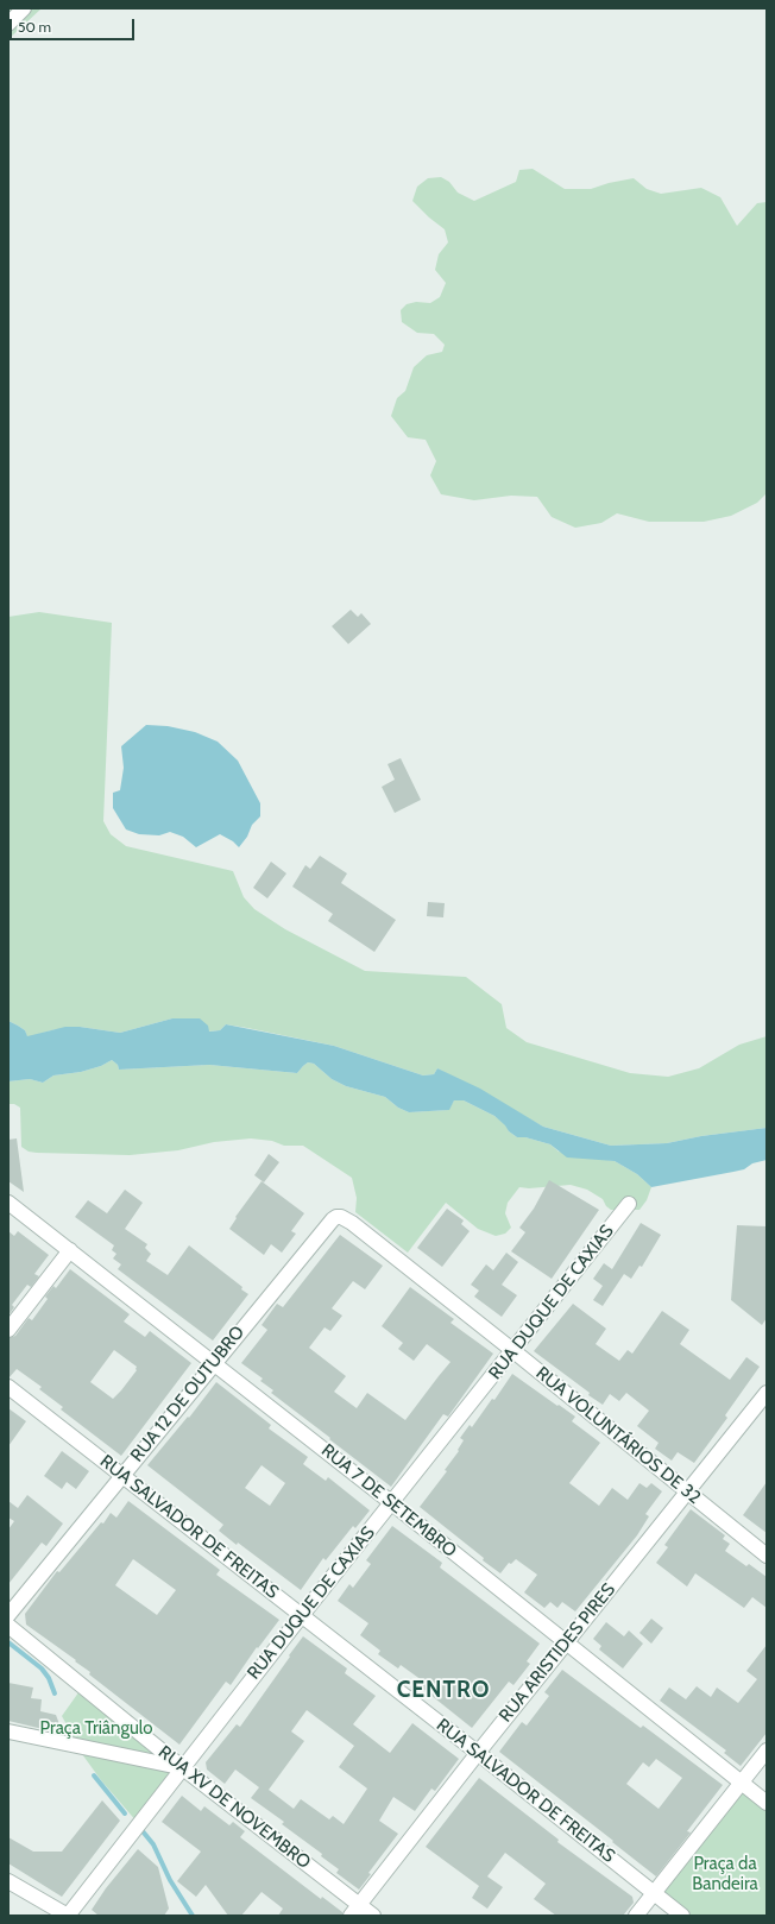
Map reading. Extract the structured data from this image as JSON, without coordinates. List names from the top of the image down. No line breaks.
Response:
{"streets":{"street":["RUA DUQUE DE CAXIAS","RUA 12 DE OUTUBRO","RUA VOLUNTÁRIOS DE 32","RUA 7 DE SETEMBRO","RUA SALVADOR DE FREITAS","RUA ARISTIDES PIRES","RUA XV DE NOVEMBRO"]},"crossings":[["RUA DUQUE DE CAXIAS","RUA VOLUNTÁRIOS DE 32"],["RUA DUQUE DE CAXIAS","RUA 7 DE SETEMBRO"],["RUA DUQUE DE CAXIAS","RUA SALVADOR DE FREITAS"],["RUA DUQUE DE CAXIAS","RUA XV DE NOVEMBRO"],["RUA 12 DE OUTUBRO","RUA VOLUNTÁRIOS DE 32"],["RUA 12 DE OUTUBRO","RUA 7 DE SETEMBRO"],["RUA 12 DE OUTUBRO","RUA SALVADOR DE FREITAS"],["RUA VOLUNTÁRIOS DE 32","RUA ARISTIDES PIRES"],["RUA 7 DE SETEMBRO","RUA ARISTIDES PIRES"],["RUA SALVADOR DE FREITAS","RUA ARISTIDES PIRES"],["RUA ARISTIDES PIRES","RUA XV DE NOVEMBRO"]],"districts":["CENTRO"],"parks":["Praça Triângulo","Praça da Bandeira"],"scale_bar":"50 m"}
